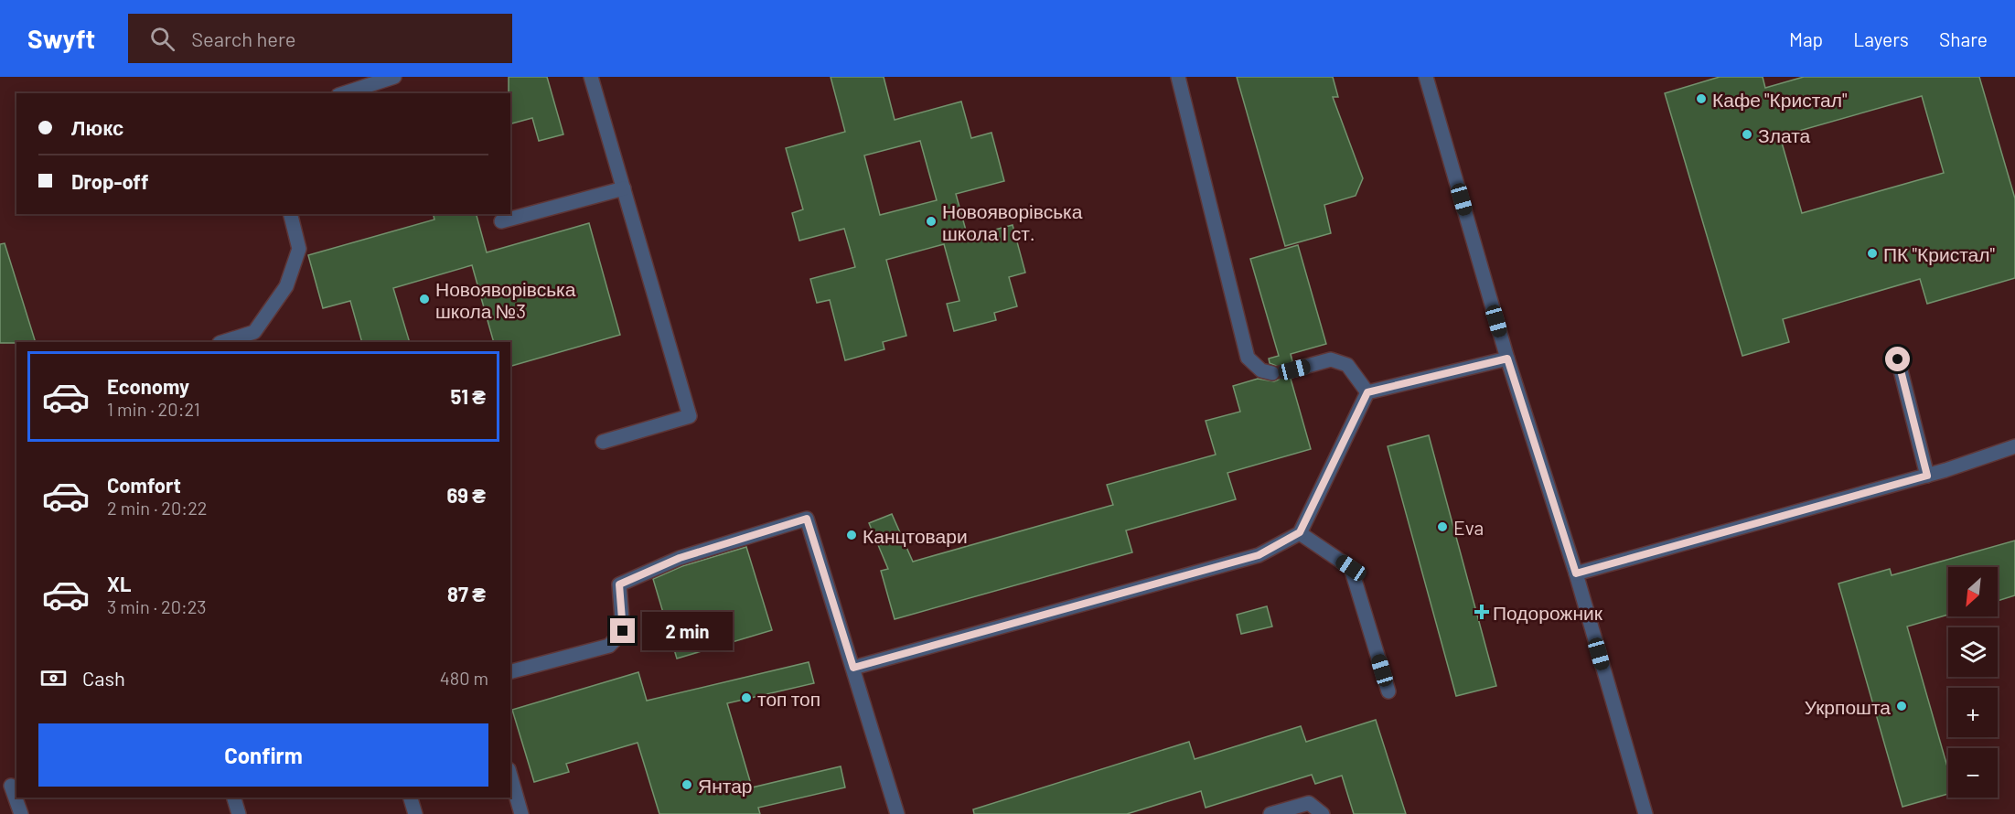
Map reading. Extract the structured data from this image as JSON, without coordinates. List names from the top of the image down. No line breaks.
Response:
{"places":{"other":["Кафе \"Кристал\"","Злата","Новояворівська школа І ст.","ПК \"Кристал\"","Новояворівська школа №3","Eva","Канцтовари","топ топ","Укрпошта","Янтар"],"health":["Подорожник"]},"north":"bottom left","page":{"header":"Swyft","search":"Search here","nav":["Map","Layers","Share"],"banner":["Люкс","Drop-off"],"list":[{"name":"Economy","note":"1 min · 20:21","value":"51 ₴"},{"name":"Comfort","note":"2 min · 20:22","value":"69 ₴"},{"name":"XL","note":"3 min · 20:23","value":"87 ₴"}],"map_buttons":["+","−"],"bubble":"2 min","pay":["Cash","480 m"],"buttons":"Confirm"}}
